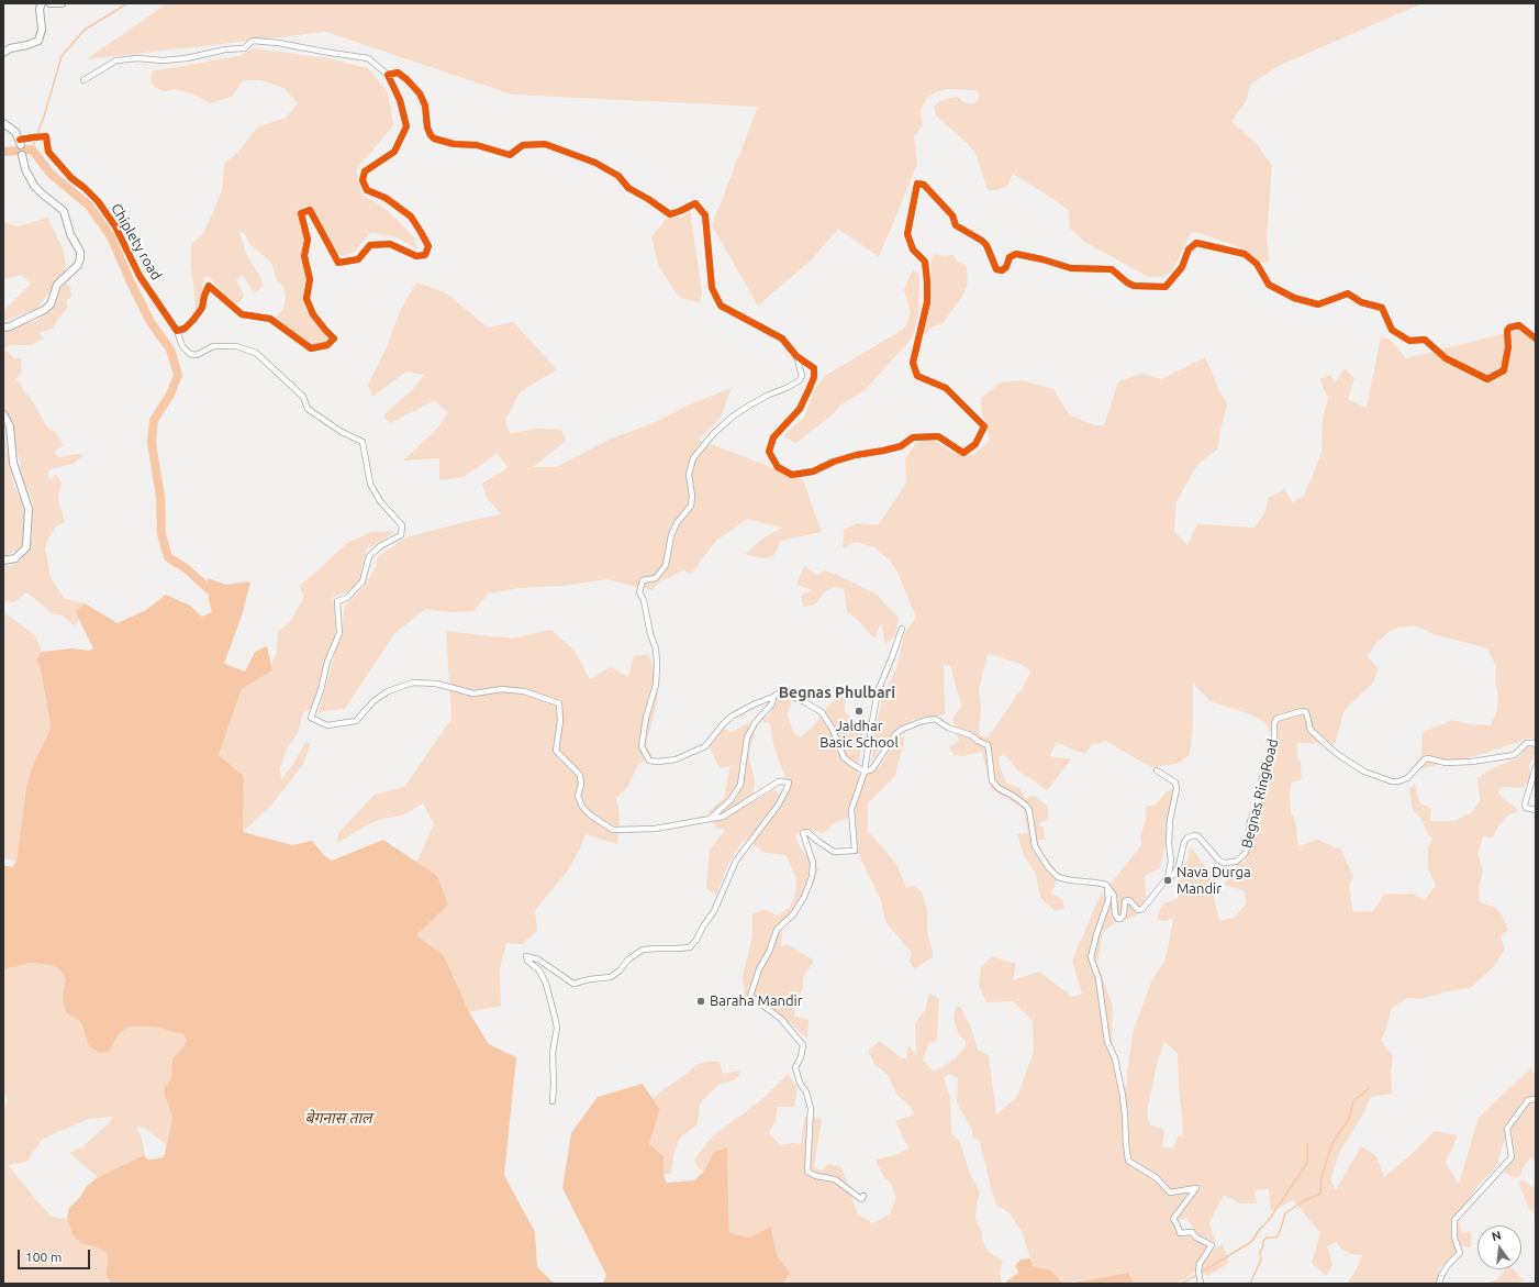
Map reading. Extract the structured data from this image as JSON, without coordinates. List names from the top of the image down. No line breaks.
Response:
{"streets":{"street":["Chiplety road","Begnas RingRoad"]},"districts":["Begnas Phulbari"],"water":["बेगनास ताल"],"places":["Jaldhar Basic School","Nava Durga Mandir","Baraha Mandir"],"scale_bar":"100 m","north":"top"}
